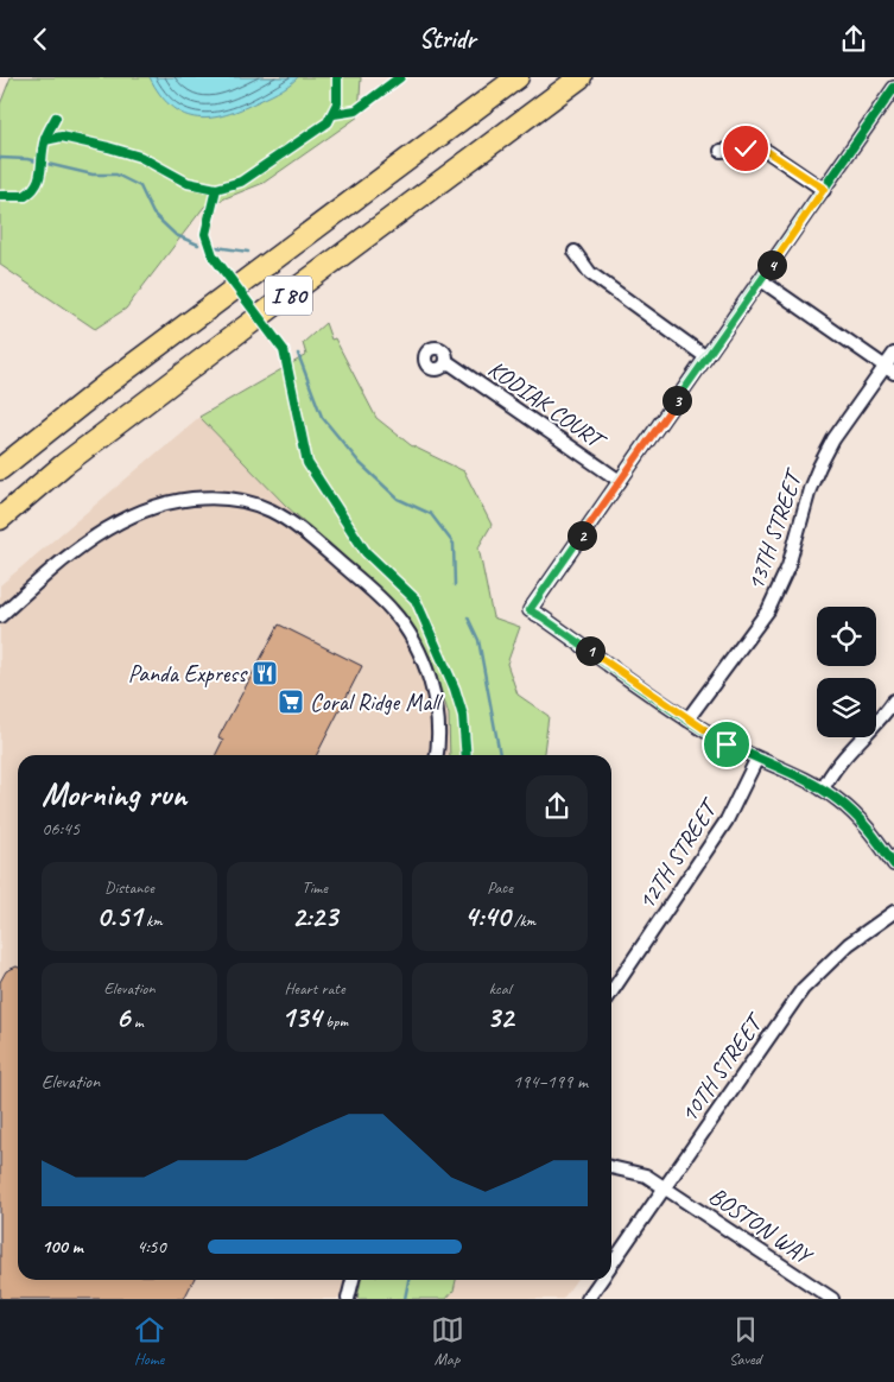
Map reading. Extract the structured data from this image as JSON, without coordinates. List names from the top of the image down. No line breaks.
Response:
{"streets":{"highway":["I 80"],"street":["KODIAK COURT","13TH STREET","12TH STREET","10TH STREET","BOSTON WAY"]},"crossings":[["10TH STREET","BOSTON WAY"]],"places":{"restaurant":["Panda Express"],"supermarket":["Coral Ridge Mall"]},"page":{"header":"Stridr","pins":["4","3","2","1"],"heading":["Morning run","06:45"],"stats":[["Distance","0.51 km"],["Time","2:23"],["Pace","4:40 /km"],["Elevation","6 m"],["Heart rate","134 bpm"],["kcal","32"]],"chart":["Elevation","194–199 m"],"list":[{"name":"100 m","note":"4:50"}],"tabs":["Home","Map","Saved"]}}
